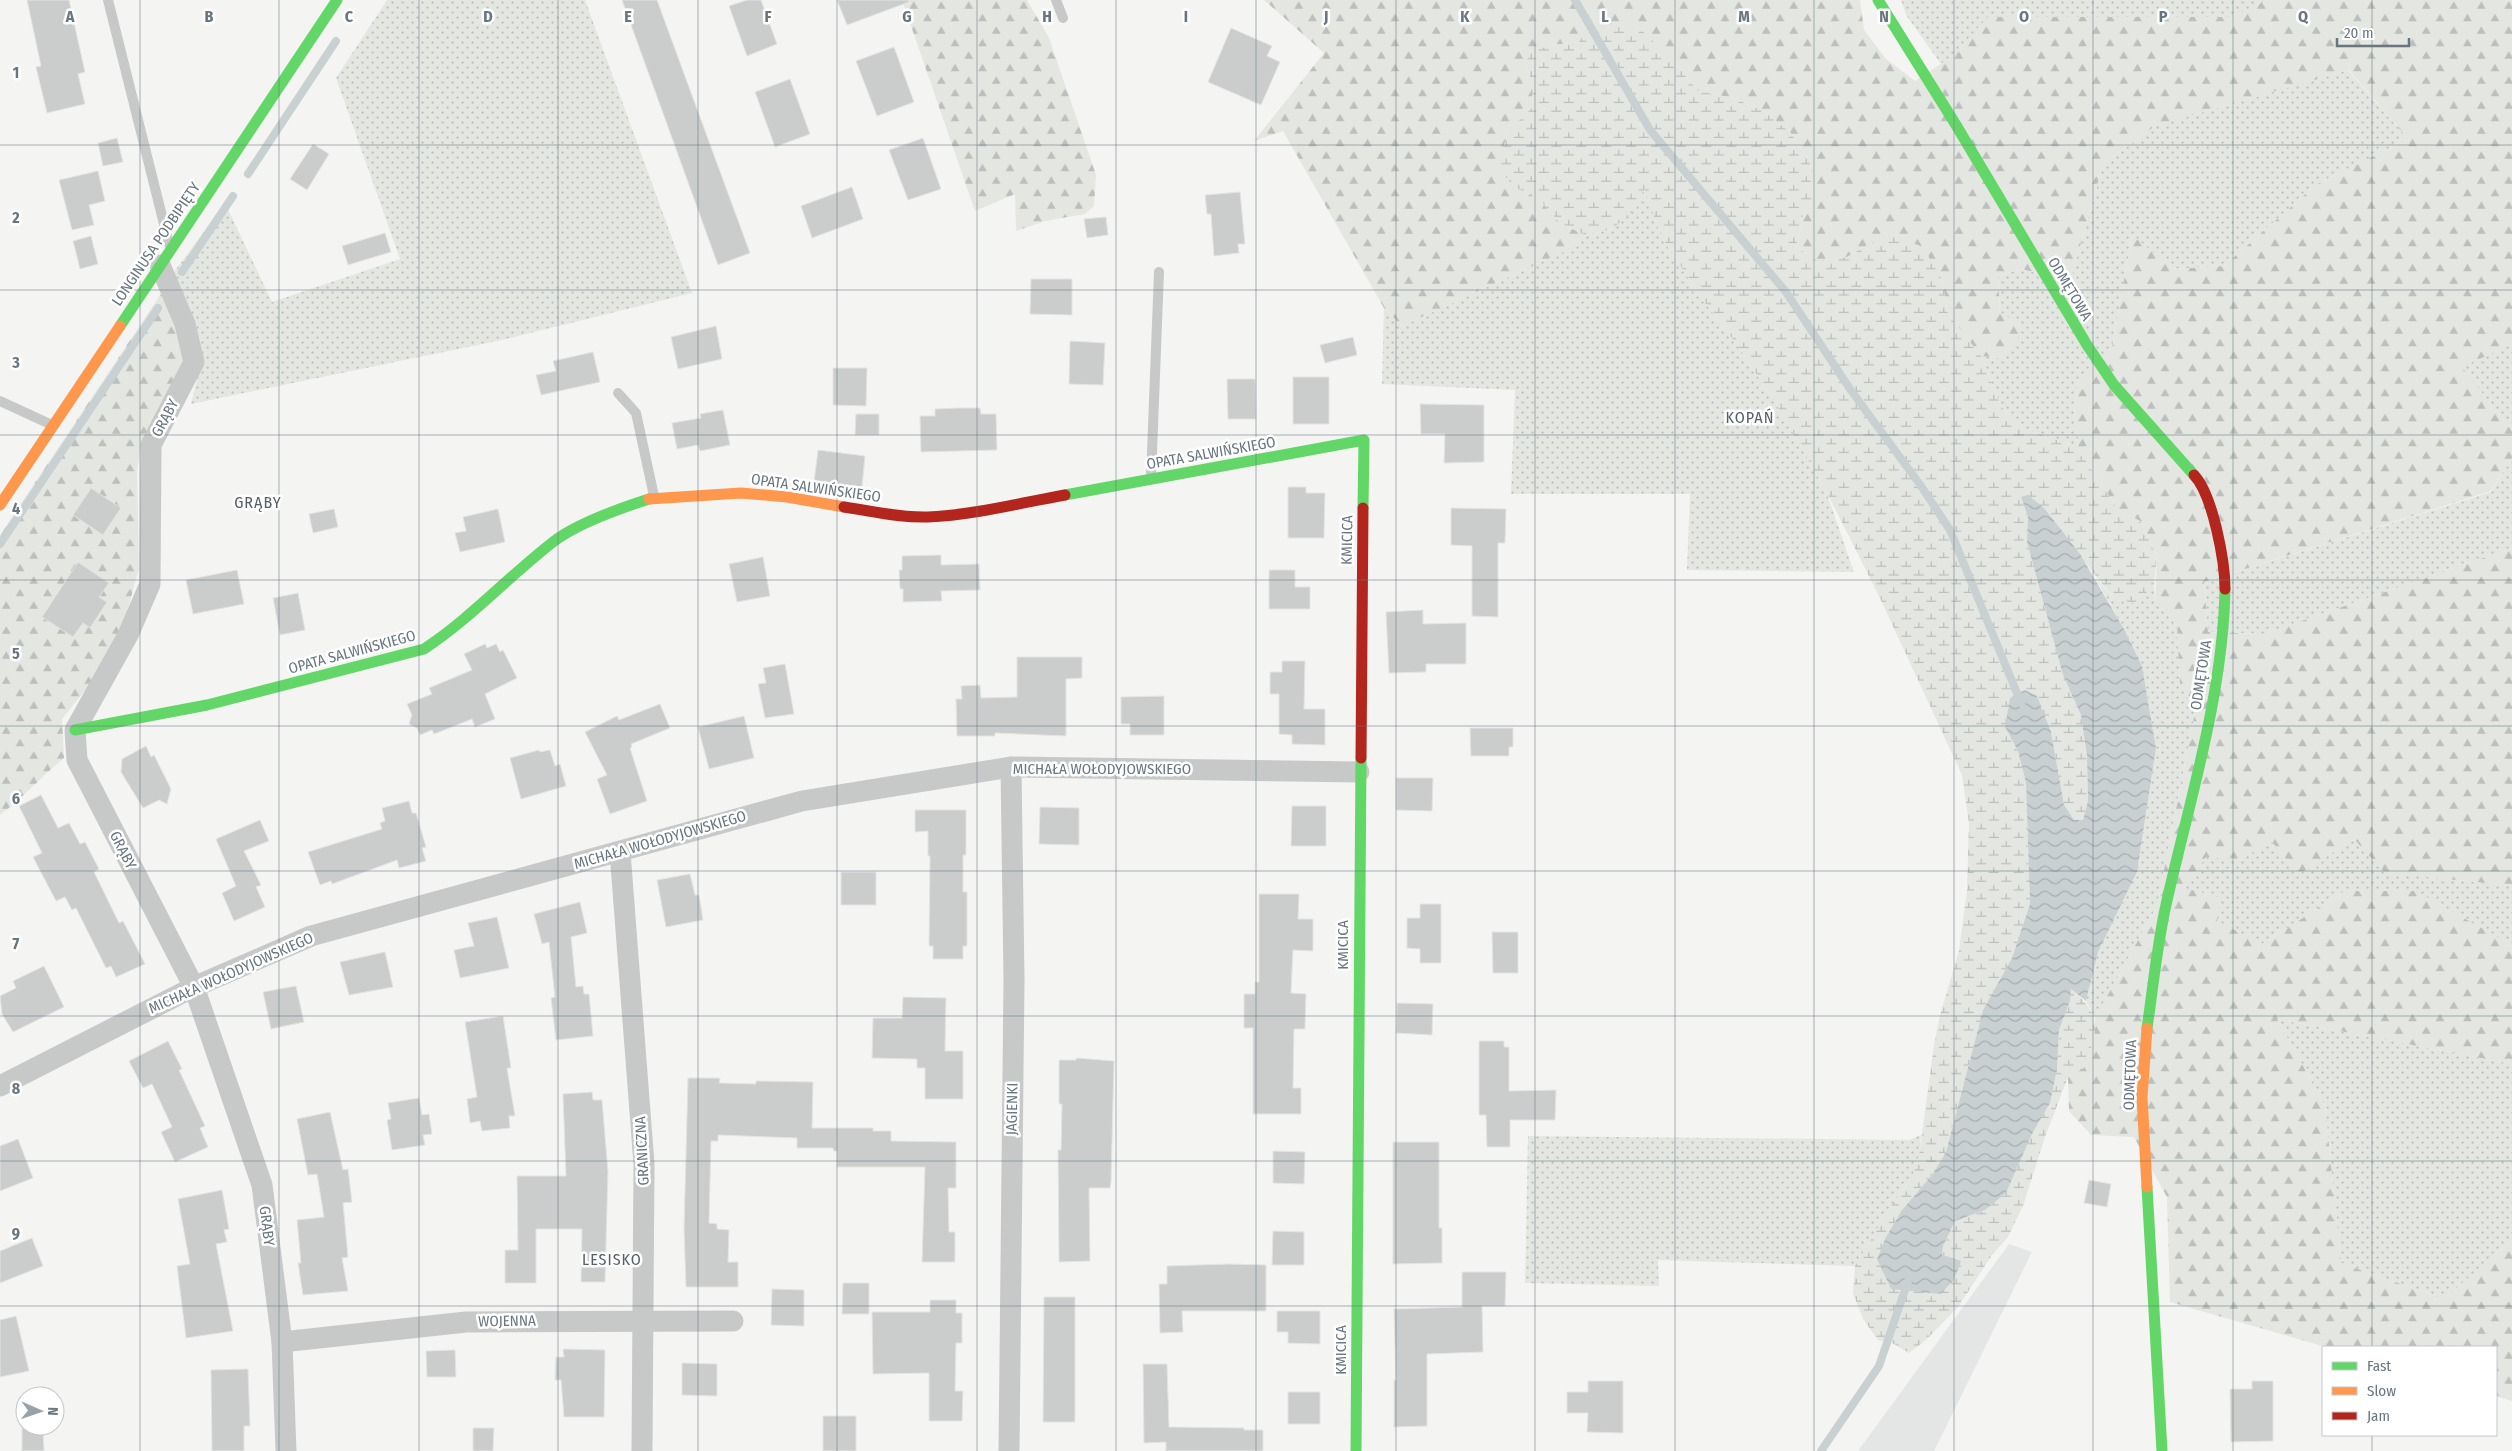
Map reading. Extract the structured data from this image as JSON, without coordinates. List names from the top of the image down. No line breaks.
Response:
{"streets":{"street":["LONGINUSA PODBIPIĘTY","ODMĘTOWA","GRĄBY","OPATA SALWIŃSKIEGO","KMICICA","MICHAŁA WOŁODYJOWSKIEGO","JAGIENKI","GRANICZNA","WOJENNA"]},"crossings":[["LONGINUSA PODBIPIĘTY","GRĄBY"],["GRĄBY","OPATA SALWIŃSKIEGO"],["GRĄBY","MICHAŁA WOŁODYJOWSKIEGO"],["GRĄBY","WOJENNA"],["OPATA SALWIŃSKIEGO","KMICICA"],["KMICICA","MICHAŁA WOŁODYJOWSKIEGO"],["MICHAŁA WOŁODYJOWSKIEGO","JAGIENKI"],["MICHAŁA WOŁODYJOWSKIEGO","GRANICZNA"],["GRANICZNA","WOJENNA"]],"districts":["KOPAŃ","GRĄBY","LESISKO"],"legend":["Fast","Slow","Jam"],"scale_bar":"20 m","north":"right","grid":{"columns":["A","B","C","D","E","F","G","H","I","J","K","L","M","N","O","P","Q"],"rows":["1","2","3","4","5","6","7","8","9"]}}
